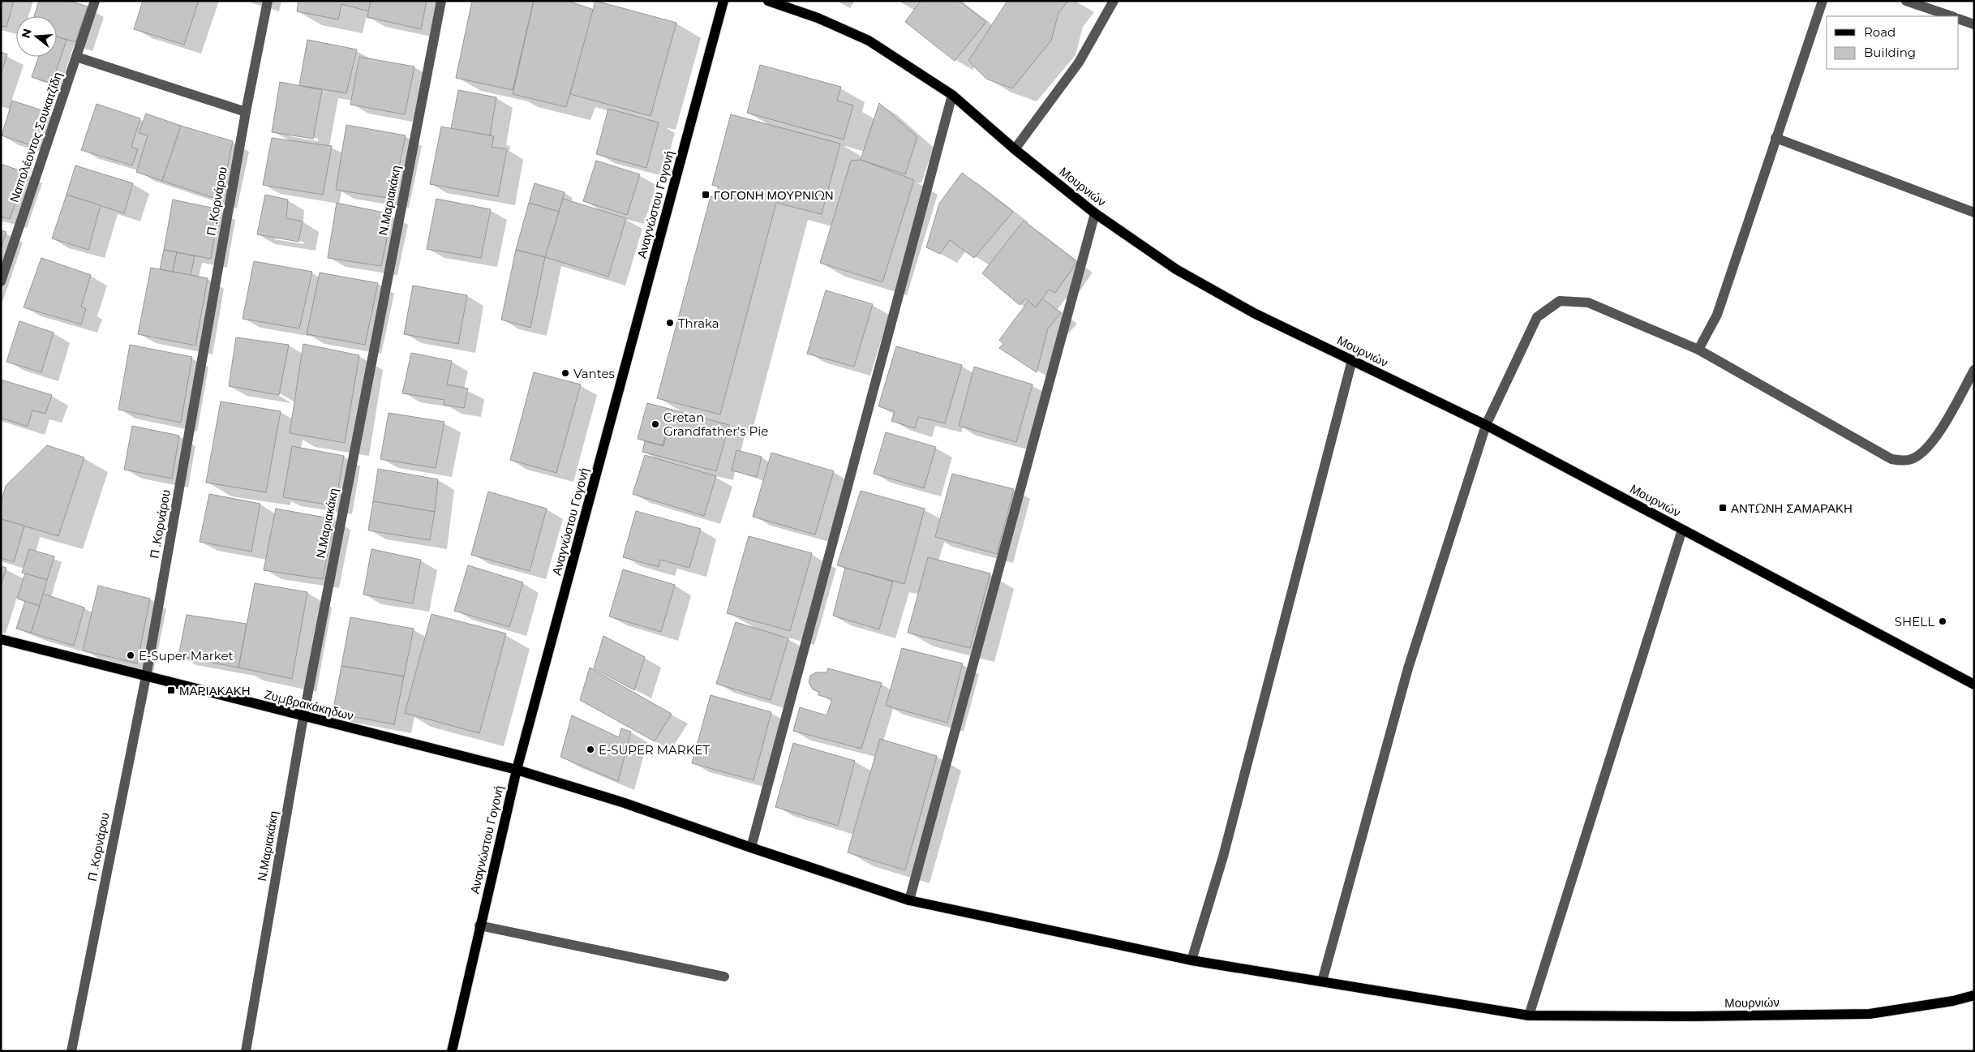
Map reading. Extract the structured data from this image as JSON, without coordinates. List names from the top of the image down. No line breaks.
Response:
{"streets":{"main road":["Μουρνιών","Αναγνώστου Γογονή","Ζυμβρακάκηδων"],"street":["Ναπολέοντος Σουκατζίδη","Ν.Μαριακάκη","Π .Κορνάρου"]},"crossings":[["Μουρνιών","Ζυμβρακάκηδων"],["Ν.Μαριακάκη","Ζυμβρακάκηδων"],["Π .Κορνάρου","Ζυμβρακάκηδων"],["Αναγνώστου Γογονή","Ζυμβρακάκηδων"]],"places":{"transit":["ΓΟΓΟΝΗ ΜΟΥΡΝΙΩΝ","ΑΝΤΩΝΗ ΣΑΜΑΡΑΚΗ","ΜΑΡΙΑΚΑΚΗ"],"other":["Thraka","Vantes","Cretan Grandfather's Pie","SHELL","E-Super Market","E-SUPER MARKET"]},"legend":["Road","Building"],"north":"left"}
